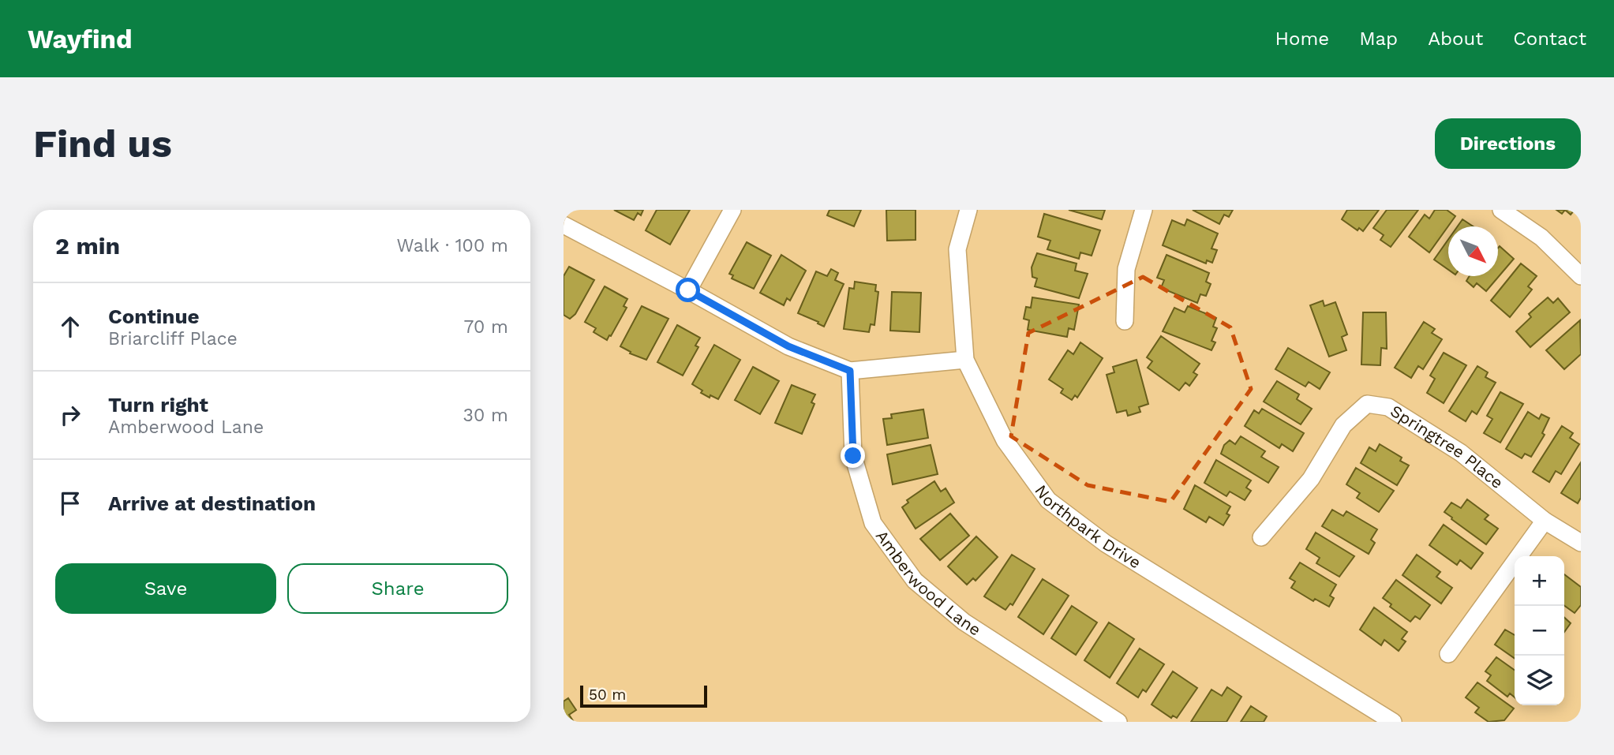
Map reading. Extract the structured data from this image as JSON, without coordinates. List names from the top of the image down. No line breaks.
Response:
{"streets":{"street":["Springtree Place","Northpark Drive","Amberwood Lane"]},"scale_bar":"50 m","north":"bottom right","page":{"header":"Wayfind","nav":["Home","Map","About","Contact"],"buttons":["Directions",["Save","Share"]],"title":"Find us","heading":["2 min","Walk · 100 m"],"list":[["Continue","Briarcliff Place","70 m"],["Turn right","Amberwood Lane","30 m"],"Arrive at destination"],"map_buttons":["+","−"],"scale":"50 m"}}
